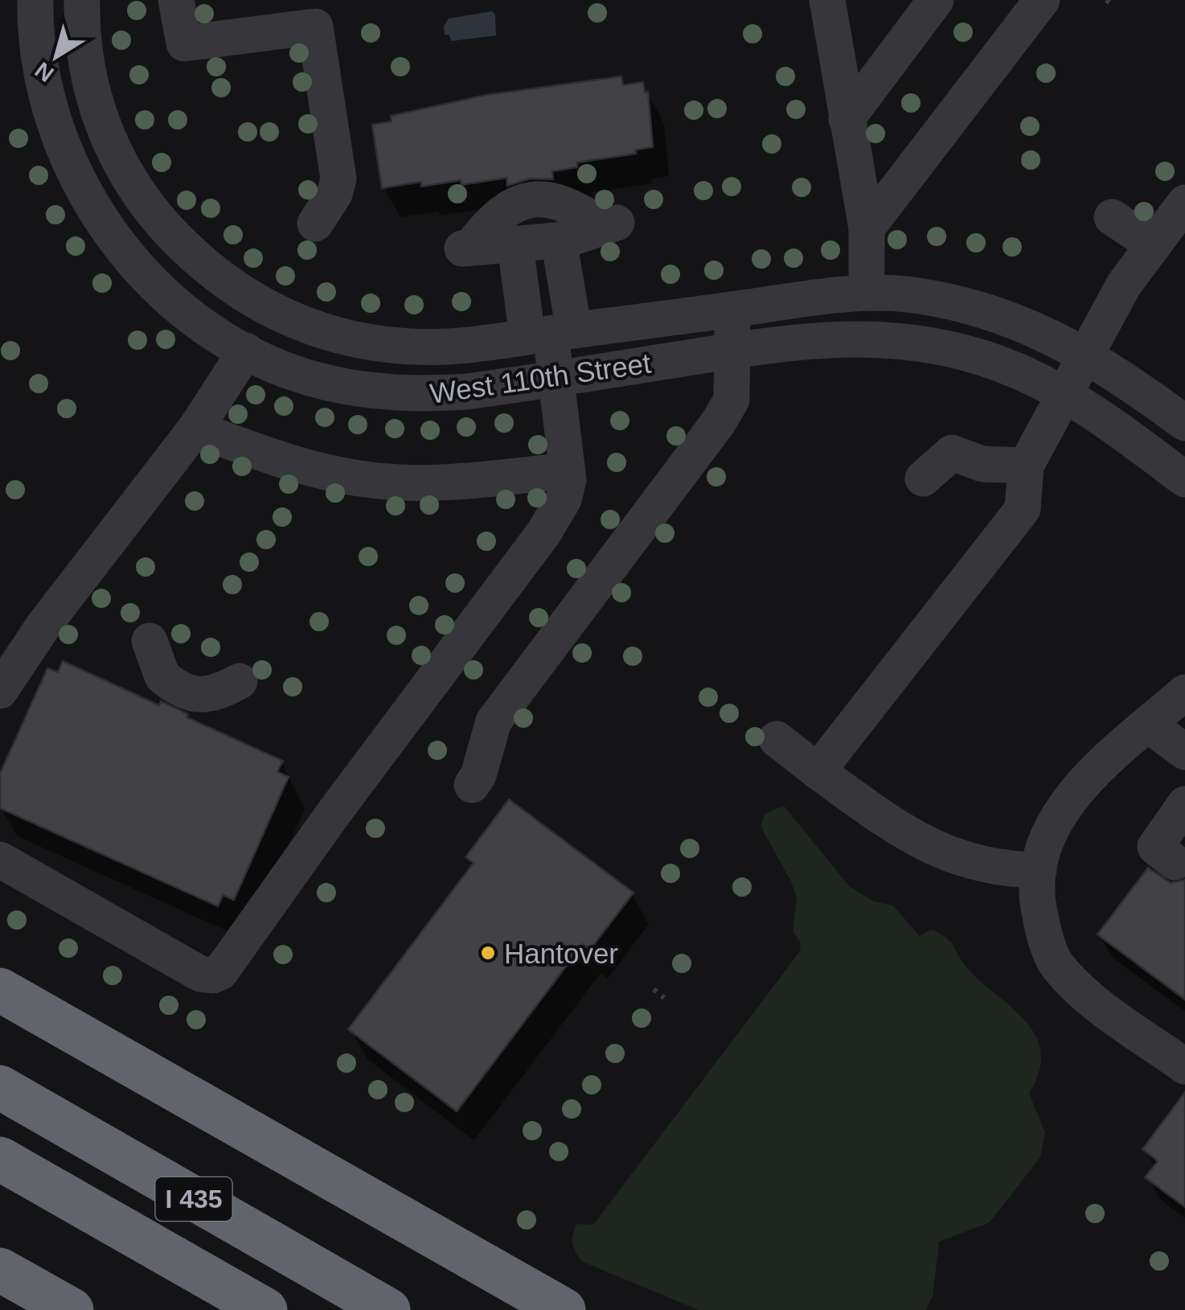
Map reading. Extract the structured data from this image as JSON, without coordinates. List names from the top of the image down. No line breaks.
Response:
{"streets":{"highway":["I 435"],"street":["West 110th Street"]},"places":["Hantover"],"north":"bottom left"}
